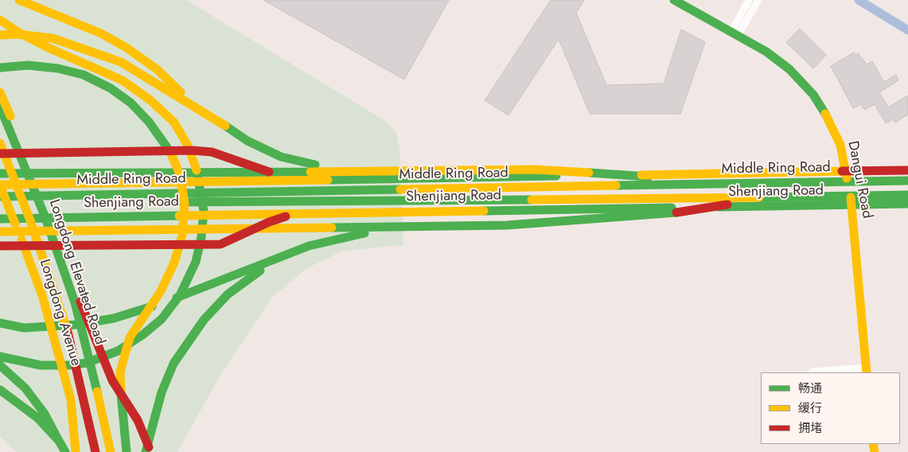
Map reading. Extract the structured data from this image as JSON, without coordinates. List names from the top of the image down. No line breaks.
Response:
{"streets":{"main road":["Middle Ring Road","Dangui Road","Shenjiang Road","Longdong Elevated Road","Longdong Avenue"]},"crossings":[["Dangui Road","Shenjiang Road"],["Shenjiang Road","Longdong Avenue"]],"legend":["畅通","缓行","拥堵"]}
